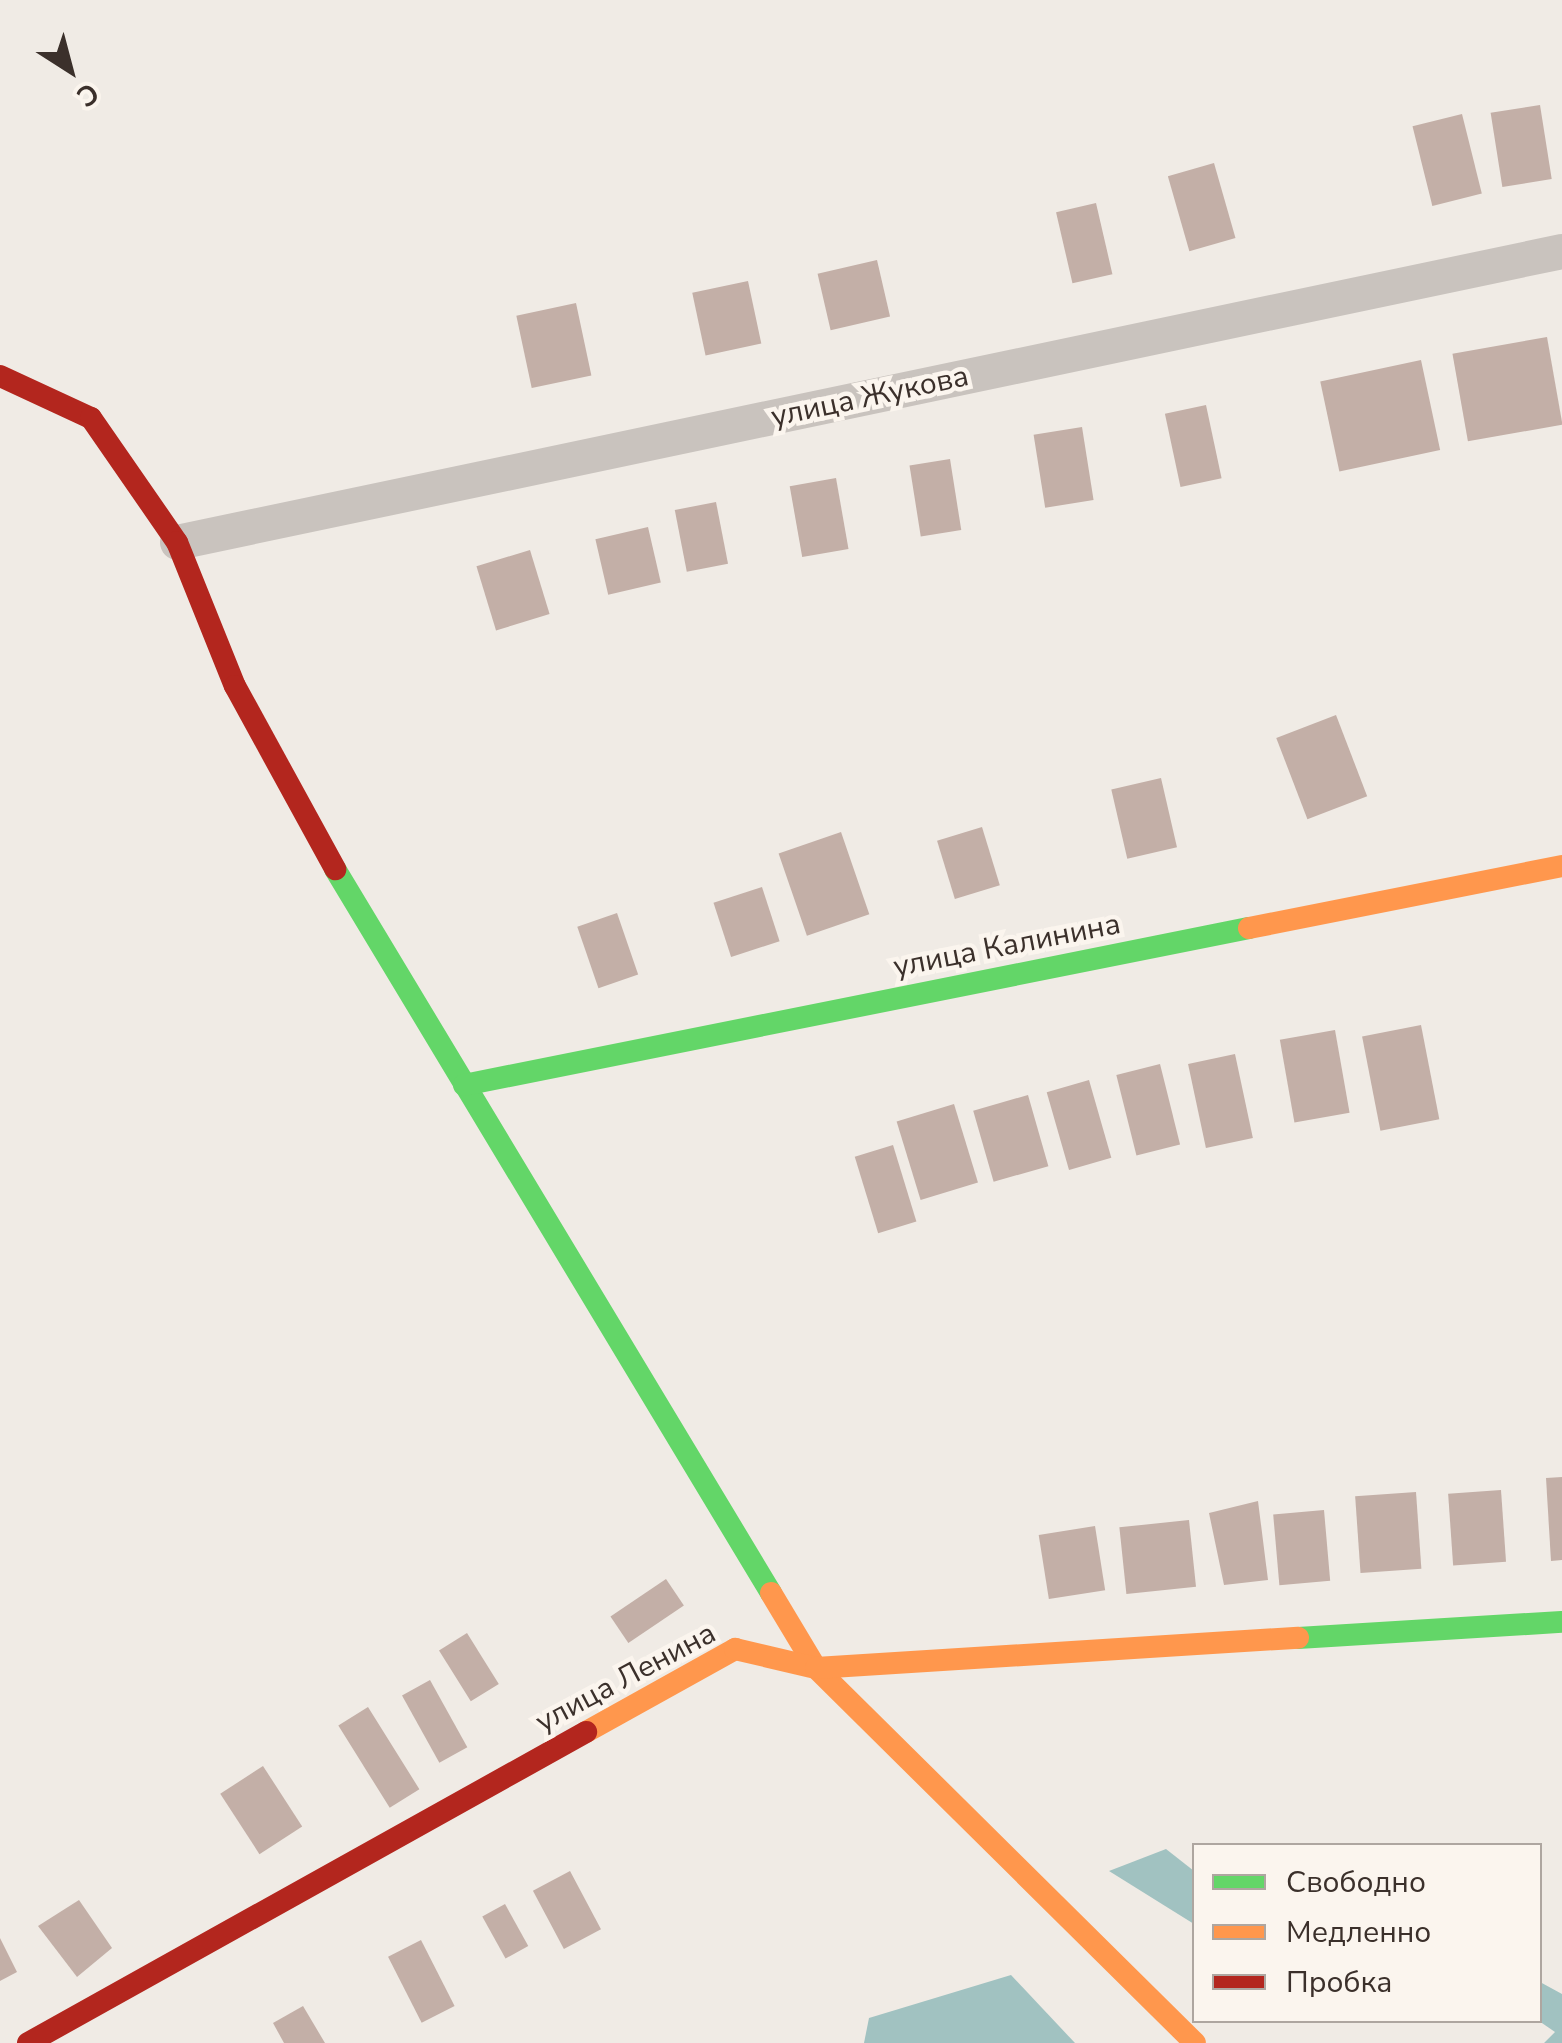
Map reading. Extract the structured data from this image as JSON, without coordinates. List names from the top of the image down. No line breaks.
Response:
{"streets":{"street":["улица Жукова","улица Калинина","улица Ленина"]},"legend":["Свободно","Медленно","Пробка"],"north":"bottom right"}
